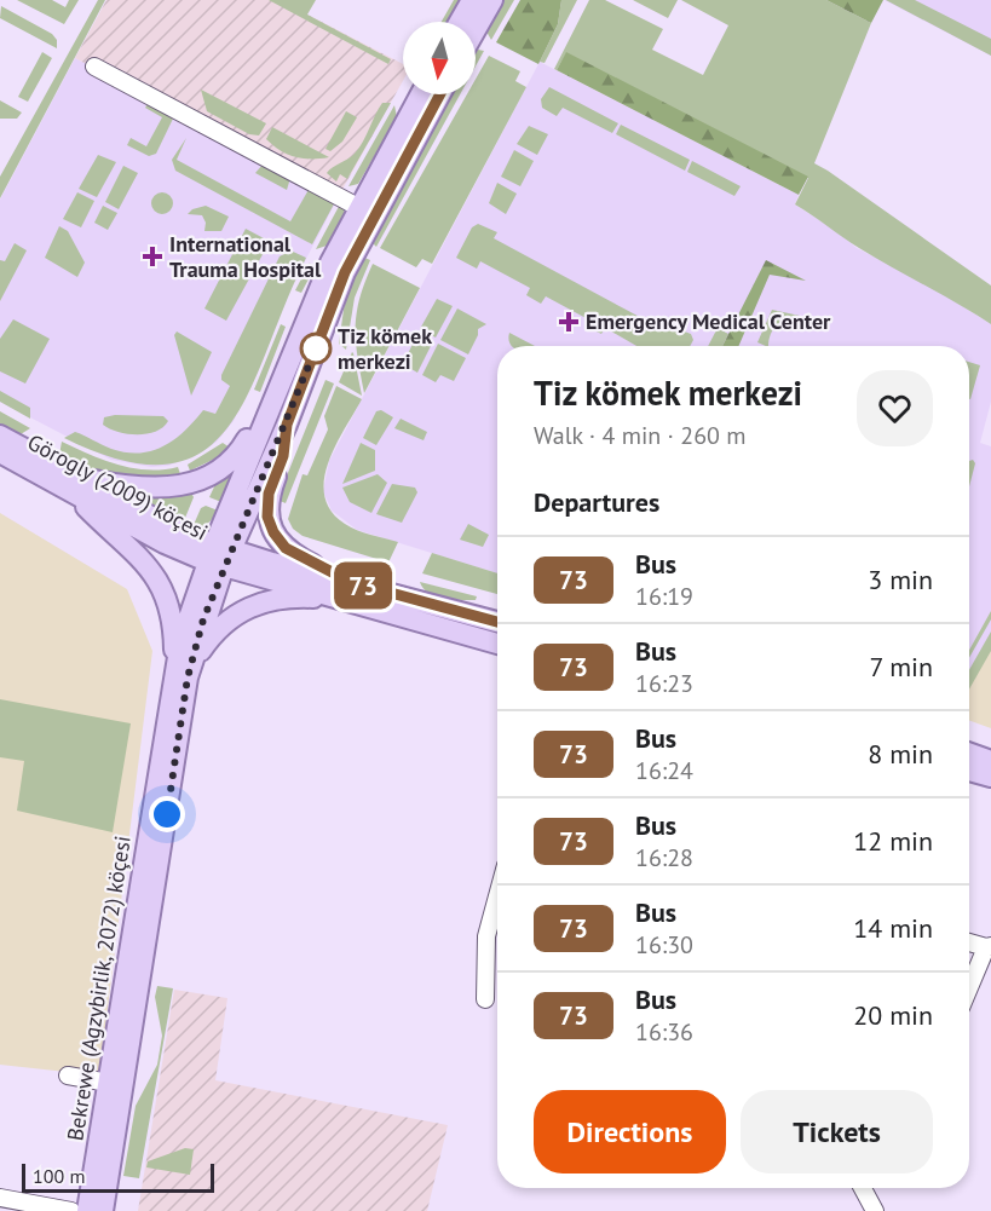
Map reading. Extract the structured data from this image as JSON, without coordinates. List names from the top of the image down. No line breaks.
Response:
{"streets":{"main road":["Görogly (2009) köçesi","Bekrewe (Agzybirlik, 2072) köçesi"]},"crossings":[["Görogly (2009) köçesi","Bekrewe (Agzybirlik, 2072) köçesi"]],"places":{"health":["International Trauma Hospital","Emergency Medical Center"],"other":["Tiz kömek merkezi"]},"lines":["bus line 73"],"scale_bar":"100 m","north":"bottom","page":{"on_map":"73","heading":[["Tiz kömek merkezi","Walk · 4 min · 260 m"],"Departures"],"list":[{"mark":"73","name":"Bus","note":"16:19","value":"3 min"},{"mark":"73","name":"Bus","note":"16:23","value":"7 min"},{"mark":"73","name":"Bus","note":"16:24","value":"8 min"},{"mark":"73","name":"Bus","note":"16:28","value":"12 min"},{"mark":"73","name":"Bus","note":"16:30","value":"14 min"},{"mark":"73","name":"Bus","note":"16:36","value":"20 min"}],"buttons":["Directions","Tickets"],"scale":"100 m"}}
